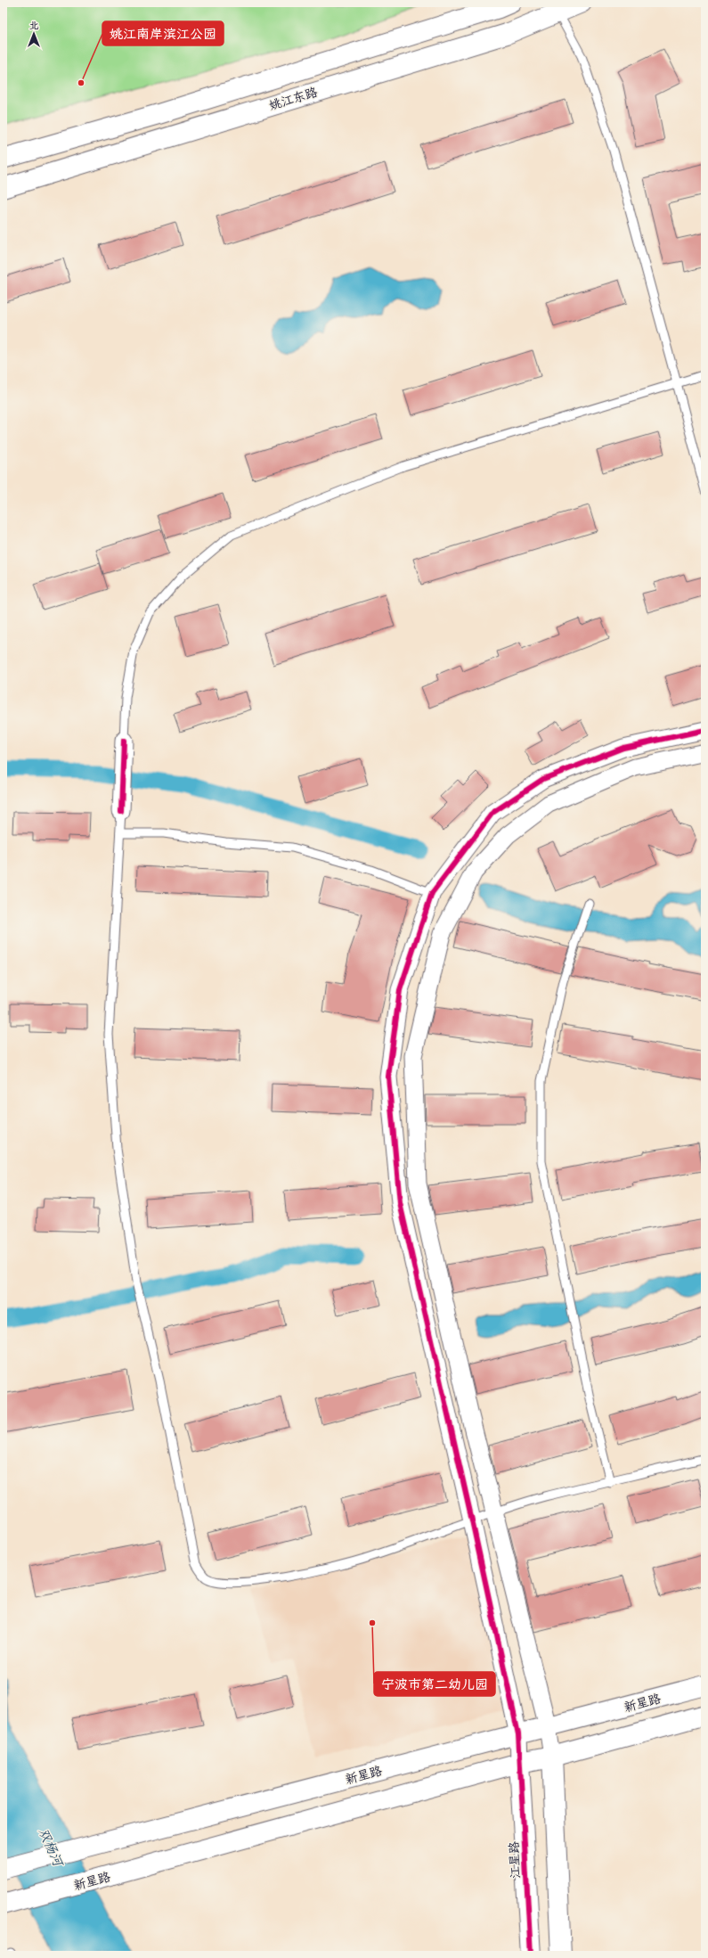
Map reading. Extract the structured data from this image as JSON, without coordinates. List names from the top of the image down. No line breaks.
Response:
{"streets":{"main road":["姚江东路","新星路","江星路"]},"crossings":[["新星路","江星路"]],"water":["双杨河"],"places":["姚江南岸滨江公园","宁波市第二幼儿园"],"north":"top"}
